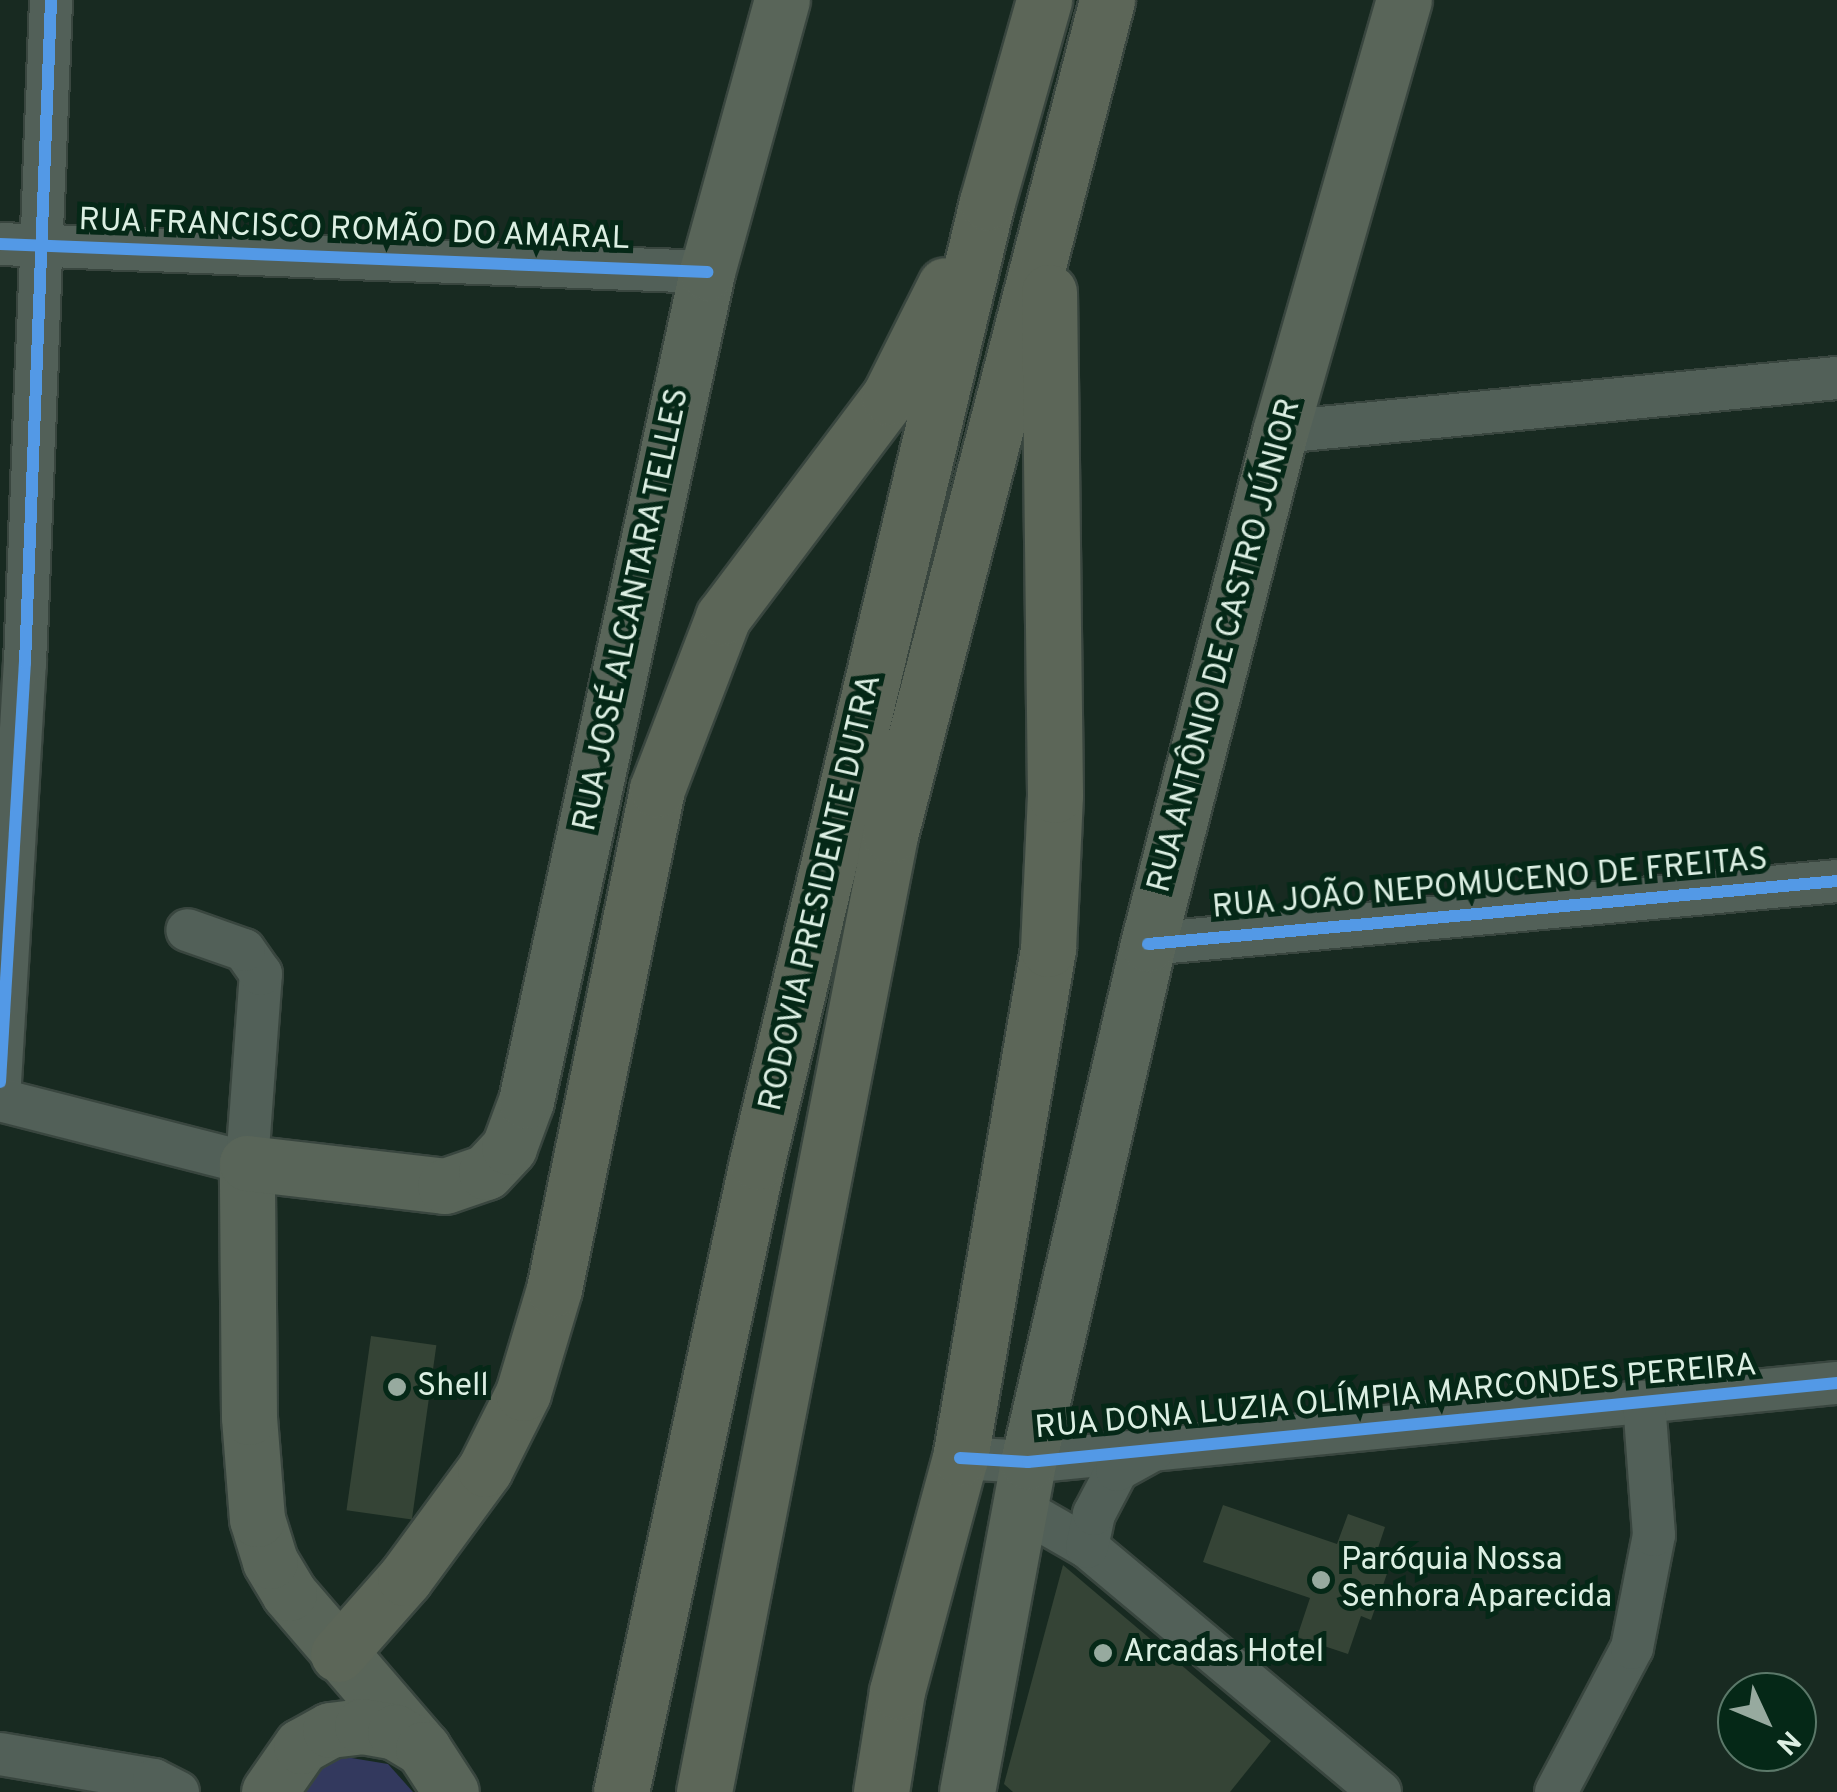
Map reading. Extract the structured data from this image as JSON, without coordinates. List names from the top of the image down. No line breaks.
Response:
{"streets":{"highway":["RODOVIA PRESIDENTE DUTRA"],"main road":["RUA JOSÉ ALCANTARA TELLES","RUA ANTÔNIO DE CASTRO JÚNIOR"],"street":["RUA FRANCISCO ROMÃO DO AMARAL","RUA JOÃO NEPOMUCENO DE FREITAS","RUA DONA LUZIA OLÍMPIA MARCONDES PEREIRA"]},"crossings":[["RUA FRANCISCO ROMÃO DO AMARAL","RUA JOSÉ ALCANTARA TELLES"],["RUA ANTÔNIO DE CASTRO JÚNIOR","RUA JOÃO NEPOMUCENO DE FREITAS"],["RUA ANTÔNIO DE CASTRO JÚNIOR","RUA DONA LUZIA OLÍMPIA MARCONDES PEREIRA"]],"places":["Shell","Paróquia Nossa Senhora Aparecida","Arcadas Hotel"],"north":"bottom right"}
